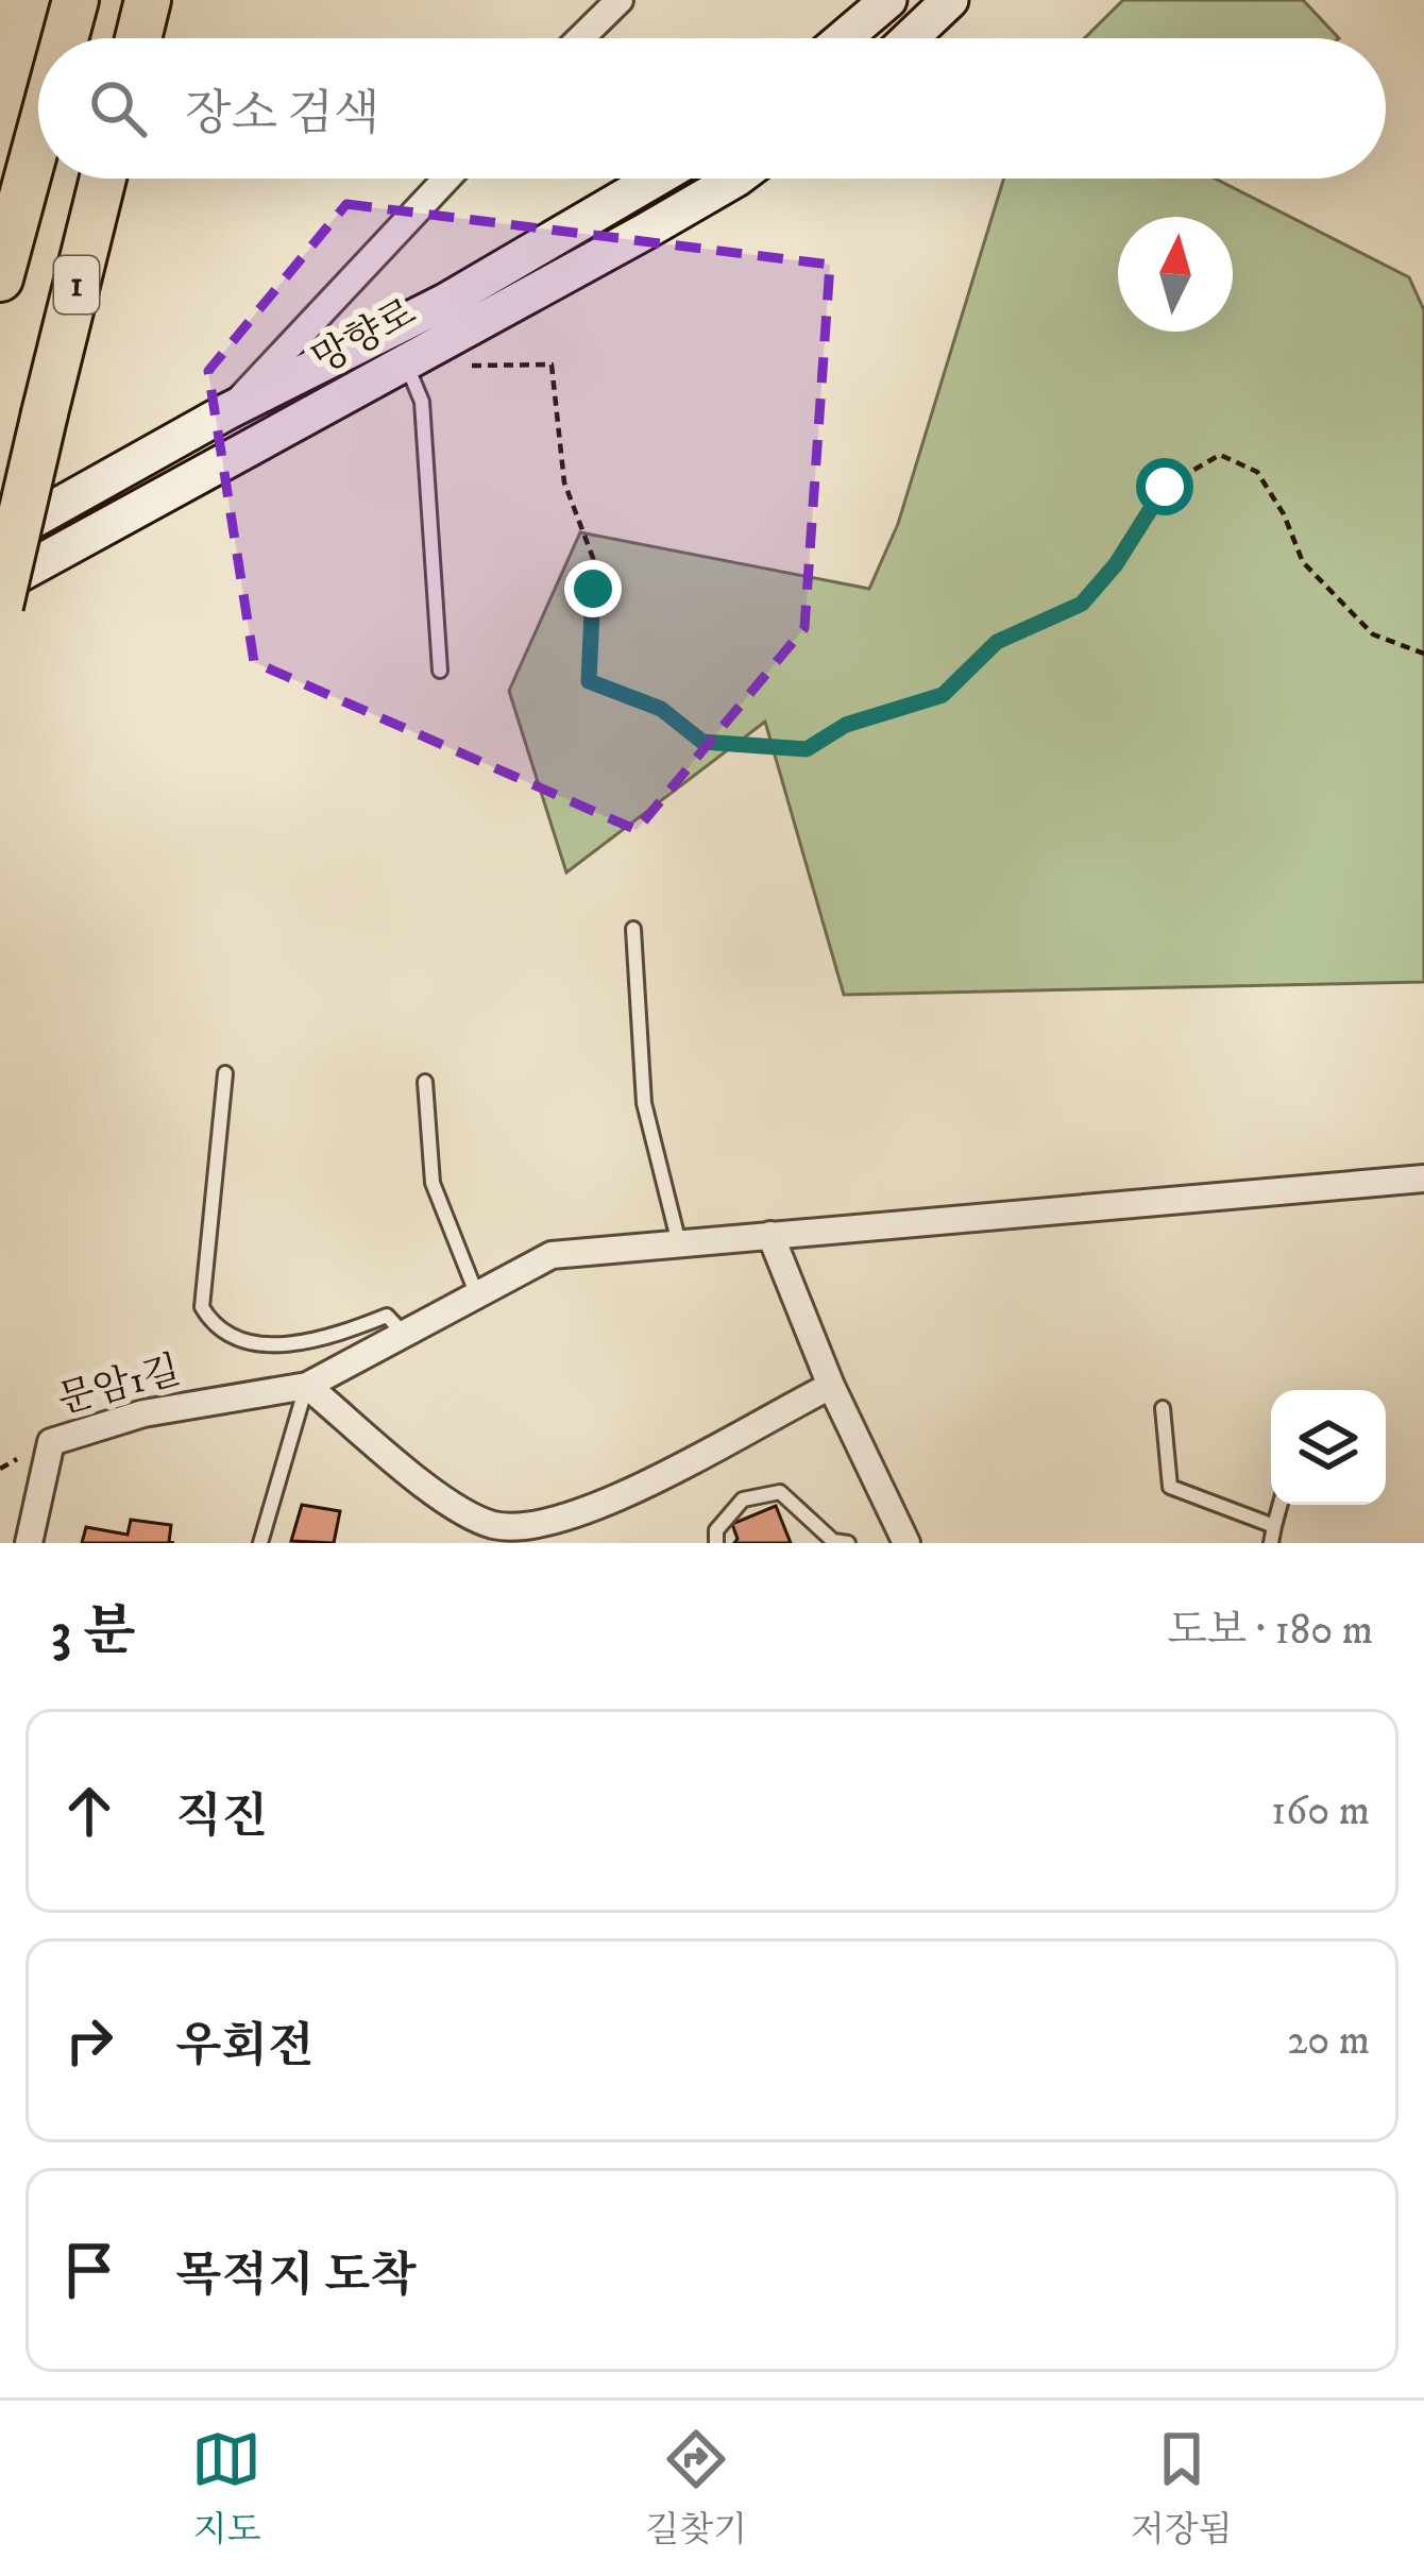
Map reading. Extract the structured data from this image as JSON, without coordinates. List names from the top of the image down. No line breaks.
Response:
{"streets":{"highway":["1"],"main road":["망향로"],"street":["문암1길"]},"north":"top","page":{"search":"장소 검색","heading":["3 분","도보 · 180 m"],"list":[["직진","160 m"],["우회전","20 m"],"목적지 도착"],"nav":["지도","길찾기","저장됨"]}}
